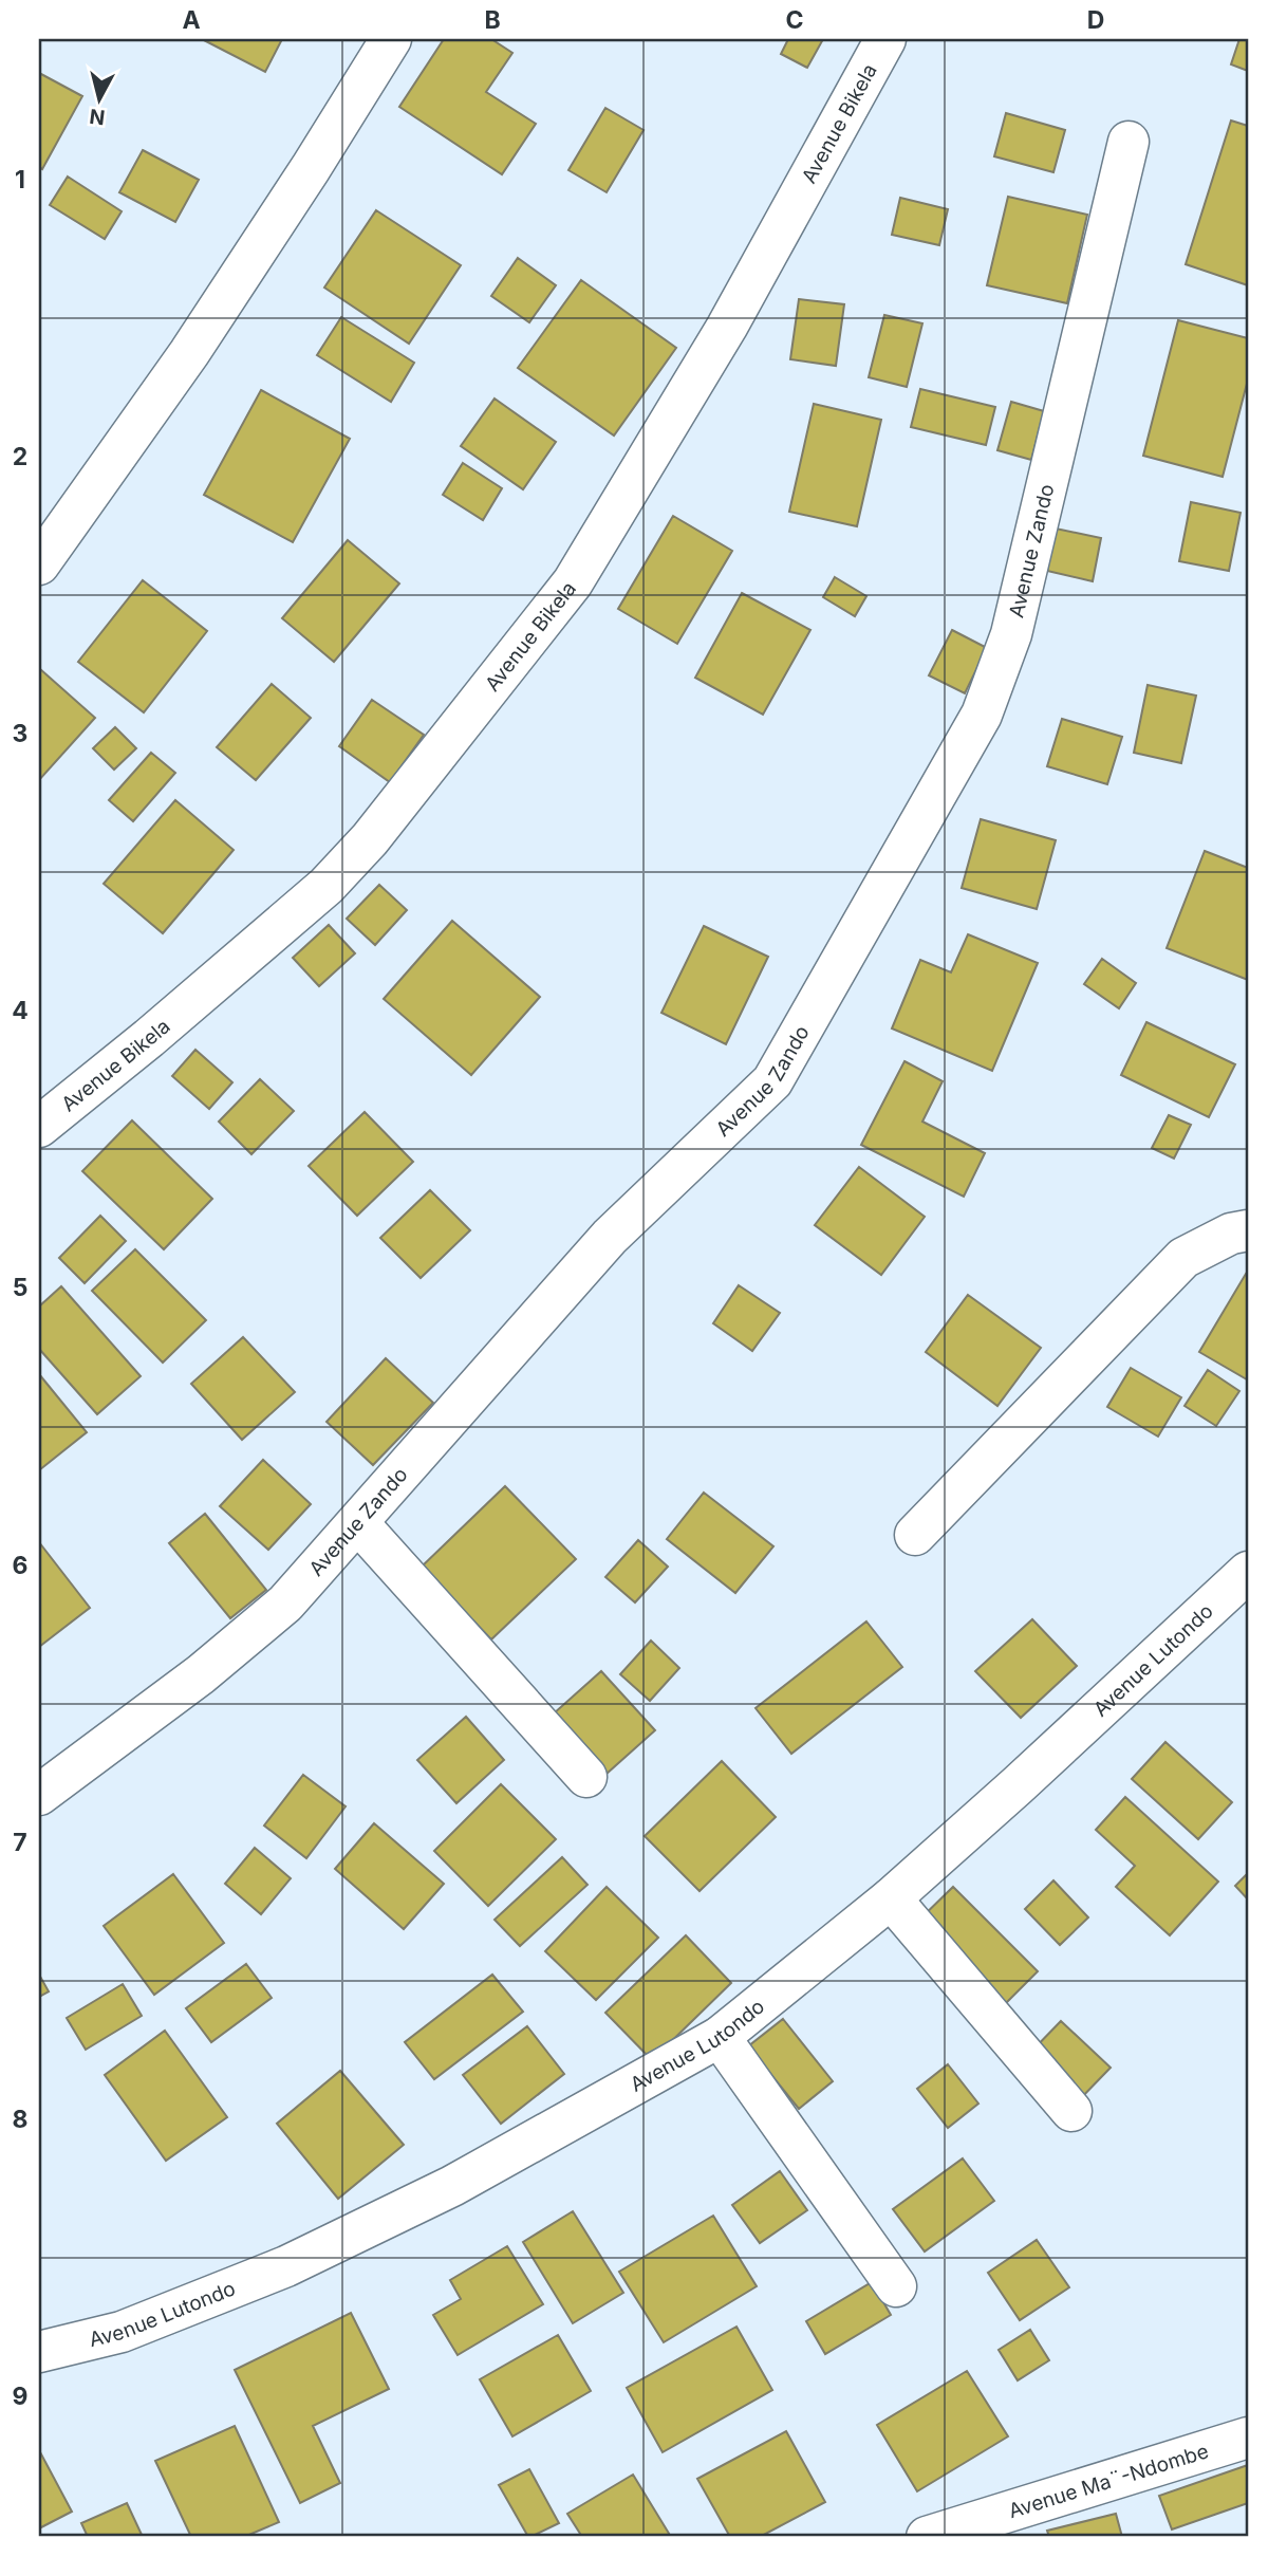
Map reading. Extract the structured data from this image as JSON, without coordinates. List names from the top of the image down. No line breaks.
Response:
{"streets":{"street":["Avenue Bikela","Avenue Zando","Avenue Lutondo","Avenue Ma¨-Ndombe"]},"north":"bottom","grid":{"columns":["A","B","C","D"],"rows":["1","2","3","4","5","6","7","8","9"]}}
